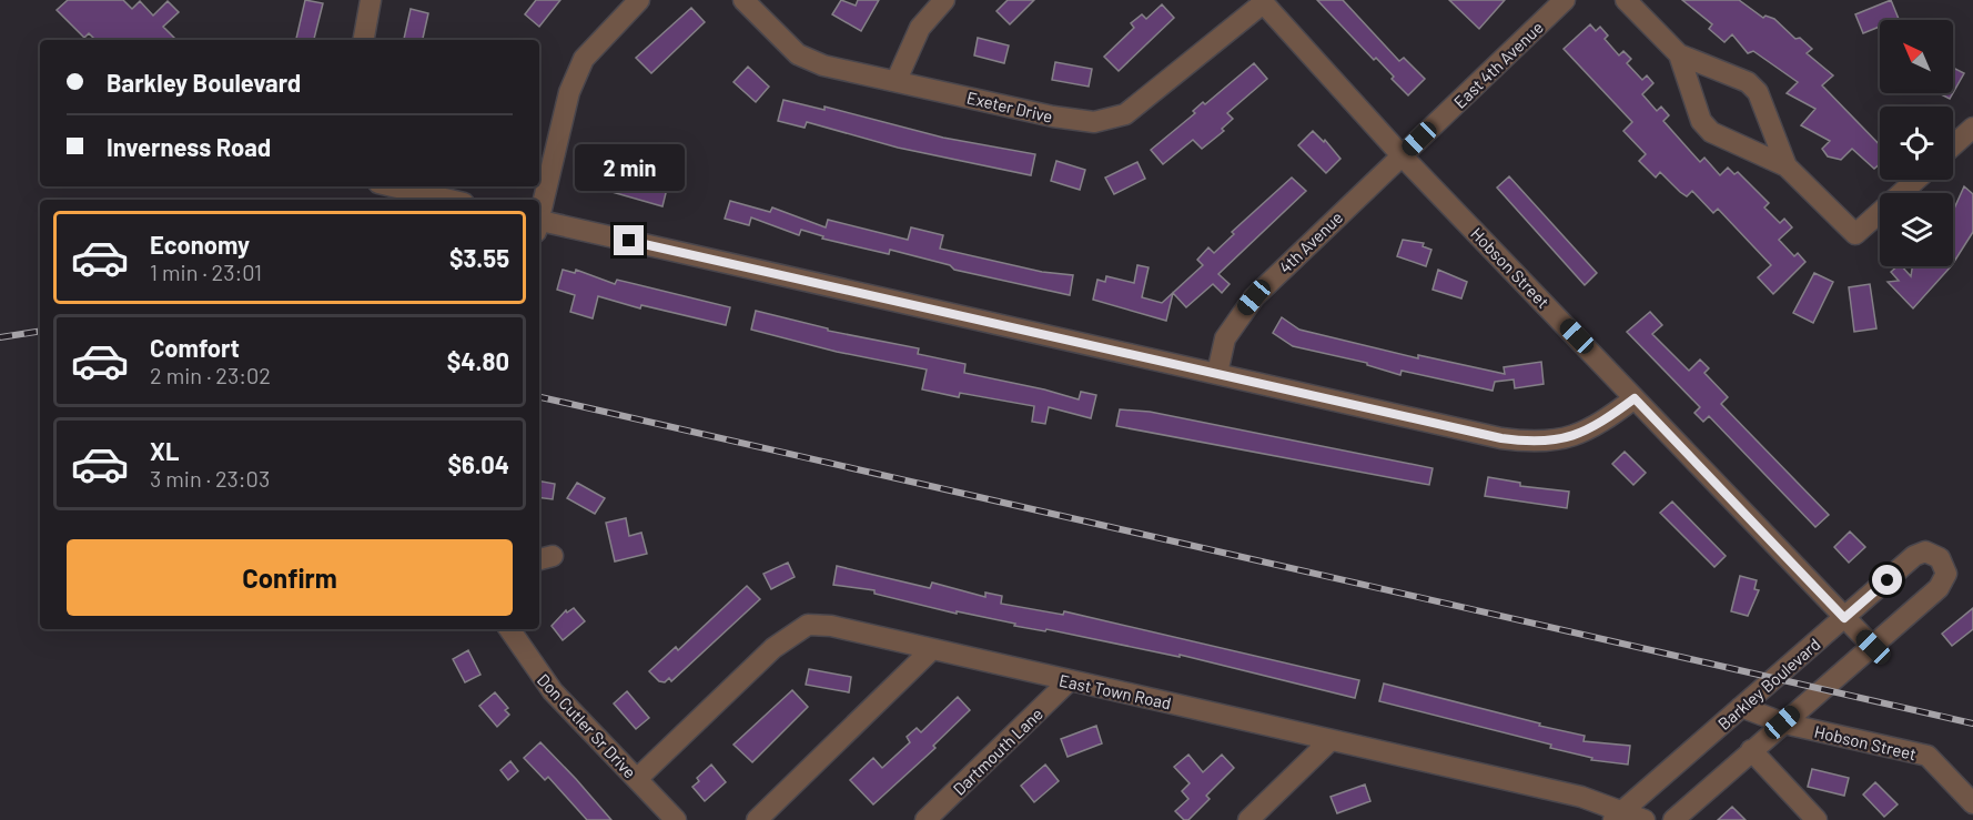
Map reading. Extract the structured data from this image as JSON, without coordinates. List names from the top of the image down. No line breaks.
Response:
{"streets":{"street":["East 4th Avenue","Exeter Drive","4th Avenue","Hobson Street","Barkley Boulevard","East Town Road","Don Cutler Sr Drive","Dartmouth Lane"]},"crossings":[["East 4th Avenue","4th Avenue"],["East 4th Avenue","Hobson Street"],["Exeter Drive","Hobson Street"],["4th Avenue","Hobson Street"],["Hobson Street","Barkley Boulevard"],["Barkley Boulevard","East Town Road"],["East Town Road","Don Cutler Sr Drive"],["East Town Road","Dartmouth Lane"]],"north":"top left","page":{"banner":["Barkley Boulevard","Inverness Road"],"bubble":"2 min","list":[{"name":"Economy","note":"1 min · 23:01","value":"$3.55"},{"name":"Comfort","note":"2 min · 23:02","value":"$4.80"},{"name":"XL","note":"3 min · 23:03","value":"$6.04"}],"buttons":"Confirm"}}
